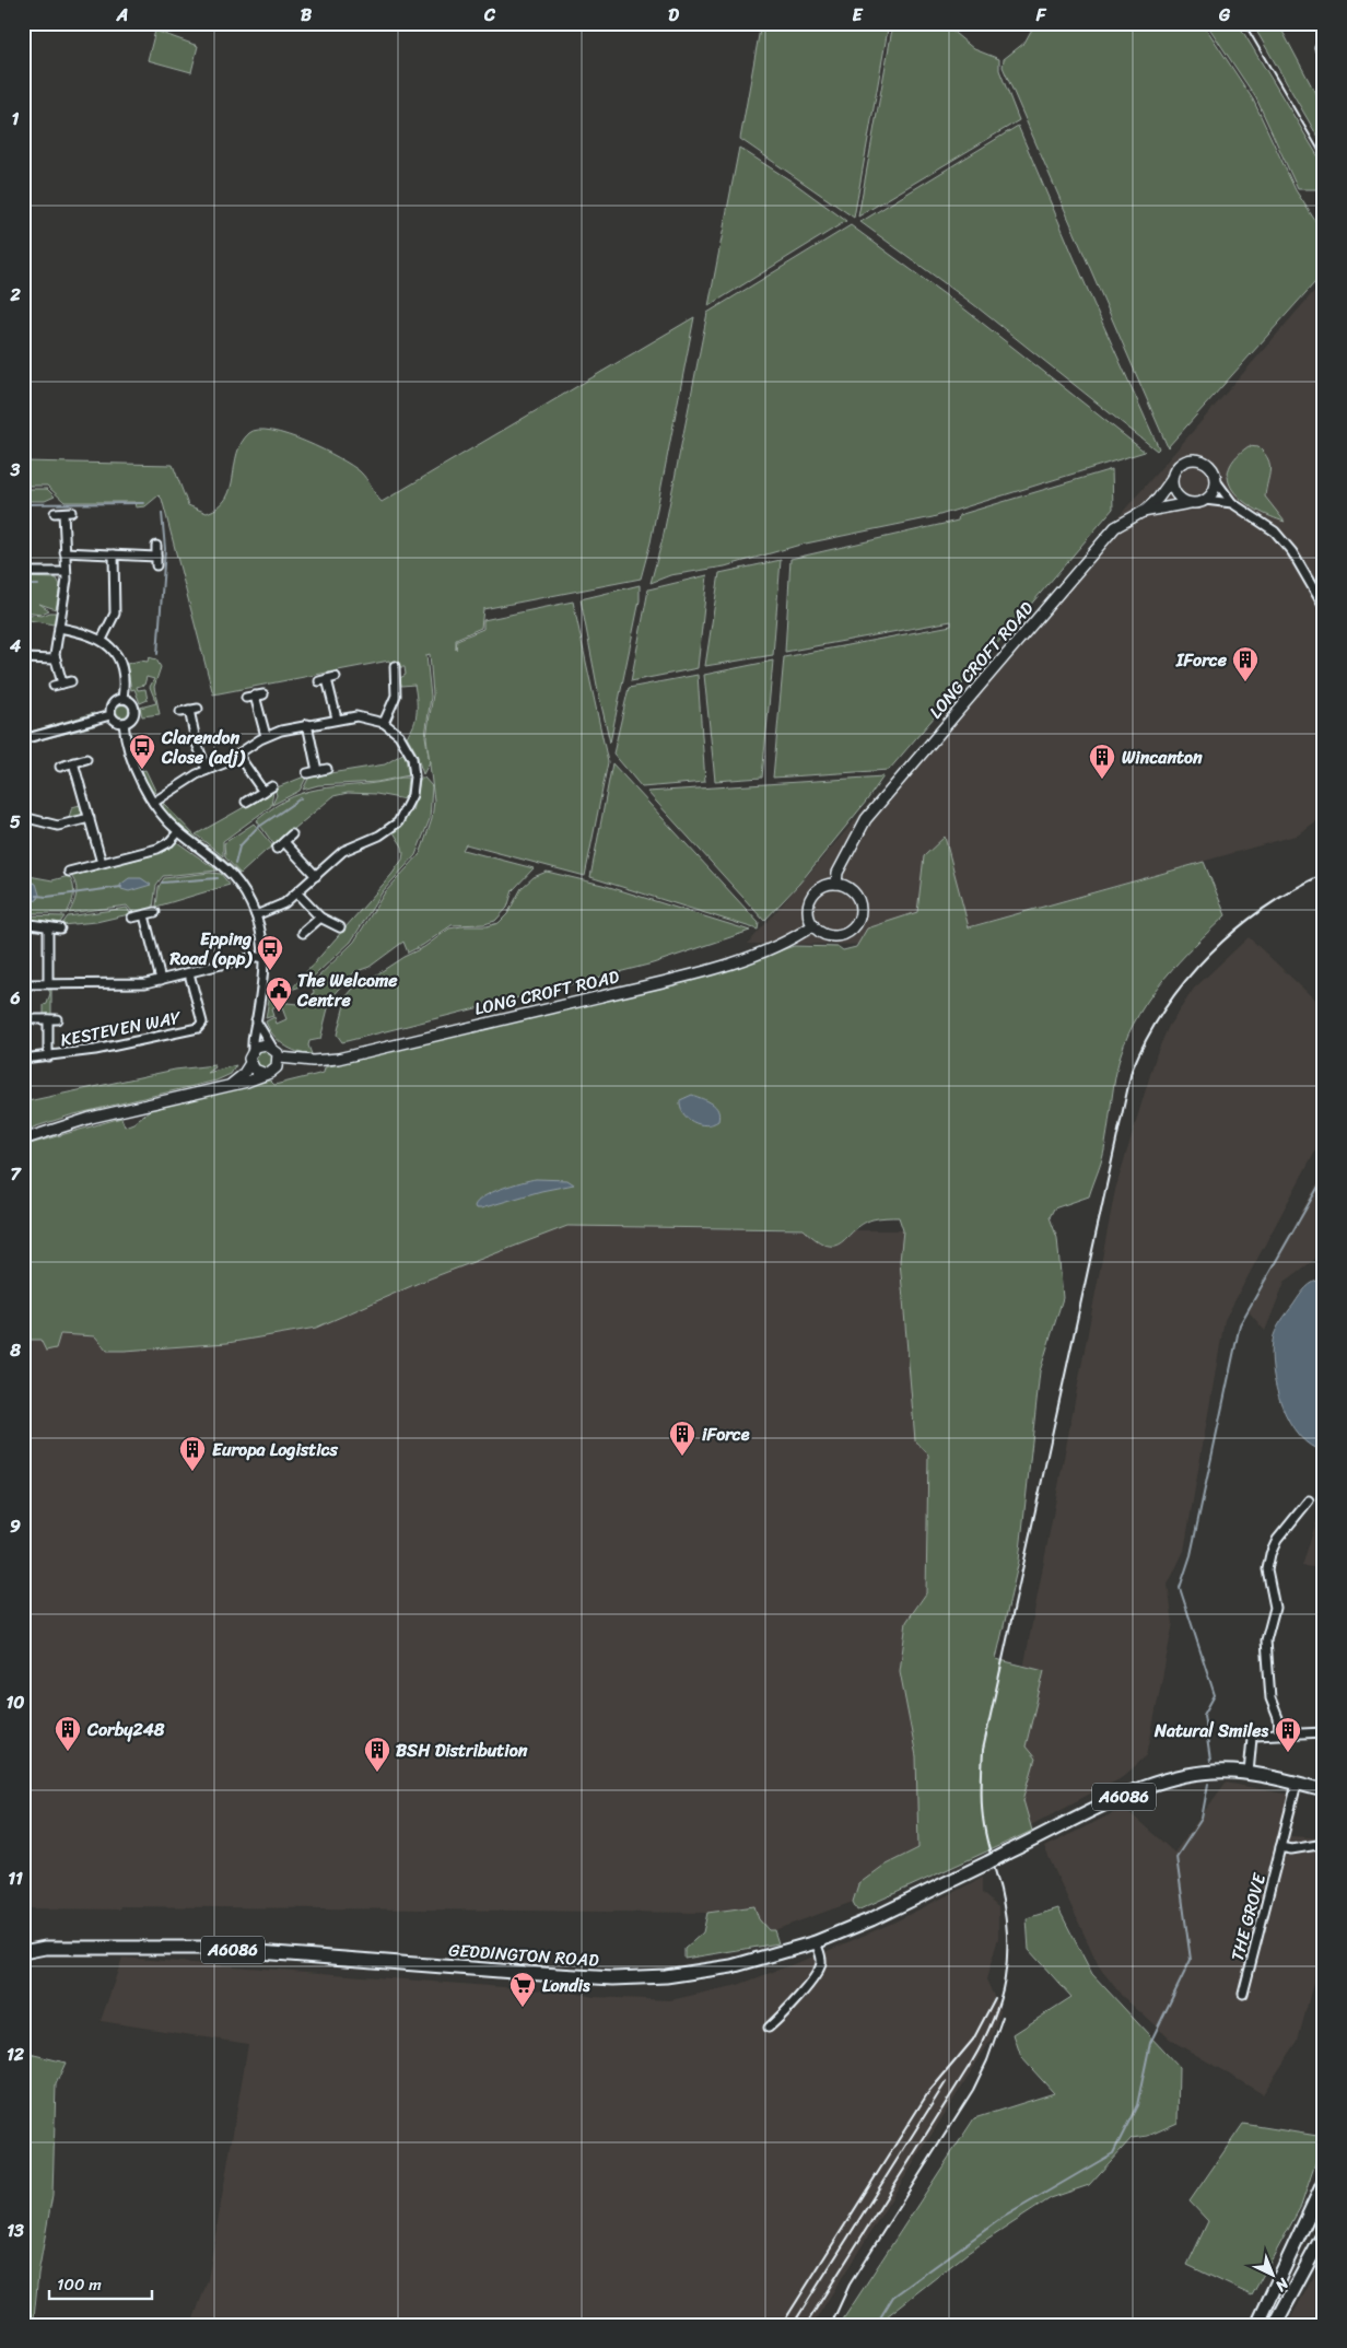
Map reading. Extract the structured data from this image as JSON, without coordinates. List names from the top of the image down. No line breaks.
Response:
{"streets":{"main road":["A6086","GEDDINGTON ROAD"],"street":["LONG CROFT ROAD","KESTEVEN WAY","THE GROVE"]},"crossings":[["A6086","THE GROVE"],["A6086","GEDDINGTON ROAD"]],"places":{"building":["IForce","Wincanton","iForce","Europa Logistics","Corby248","Natural Smiles","BSH Distribution"],"bus stop":["Clarendon Close (adj)","Epping Road (opp)"],"public building":["The Welcome Centre"],"supermarket":["Londis"]},"scale_bar":"100 m","north":"bottom right","grid":{"columns":["A","B","C","D","E","F","G"],"rows":["1","2","3","4","5","6","7","8","9","10","11","12","13"]}}
